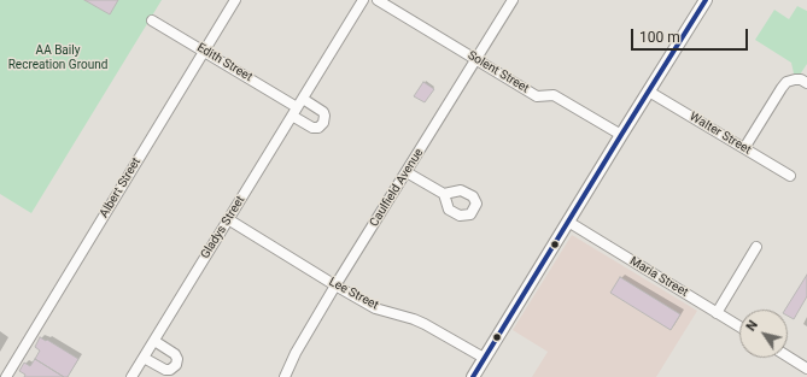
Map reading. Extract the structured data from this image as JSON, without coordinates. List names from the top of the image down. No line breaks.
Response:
{"streets":{"street":["Edith Street","Solent Street","Walter Street","Albert Street","Caulfield Avenue","Gladys Street","Maria Street","Lee Street"]},"crossings":[["Edith Street","Albert Street"],["Edith Street","Gladys Street"],["Solent Street","Caulfield Avenue"],["Caulfield Avenue","Lee Street"],["Gladys Street","Lee Street"]],"parks":["AA Baily Recreation Ground"],"scale_bar":"100 m","north":"top left"}
